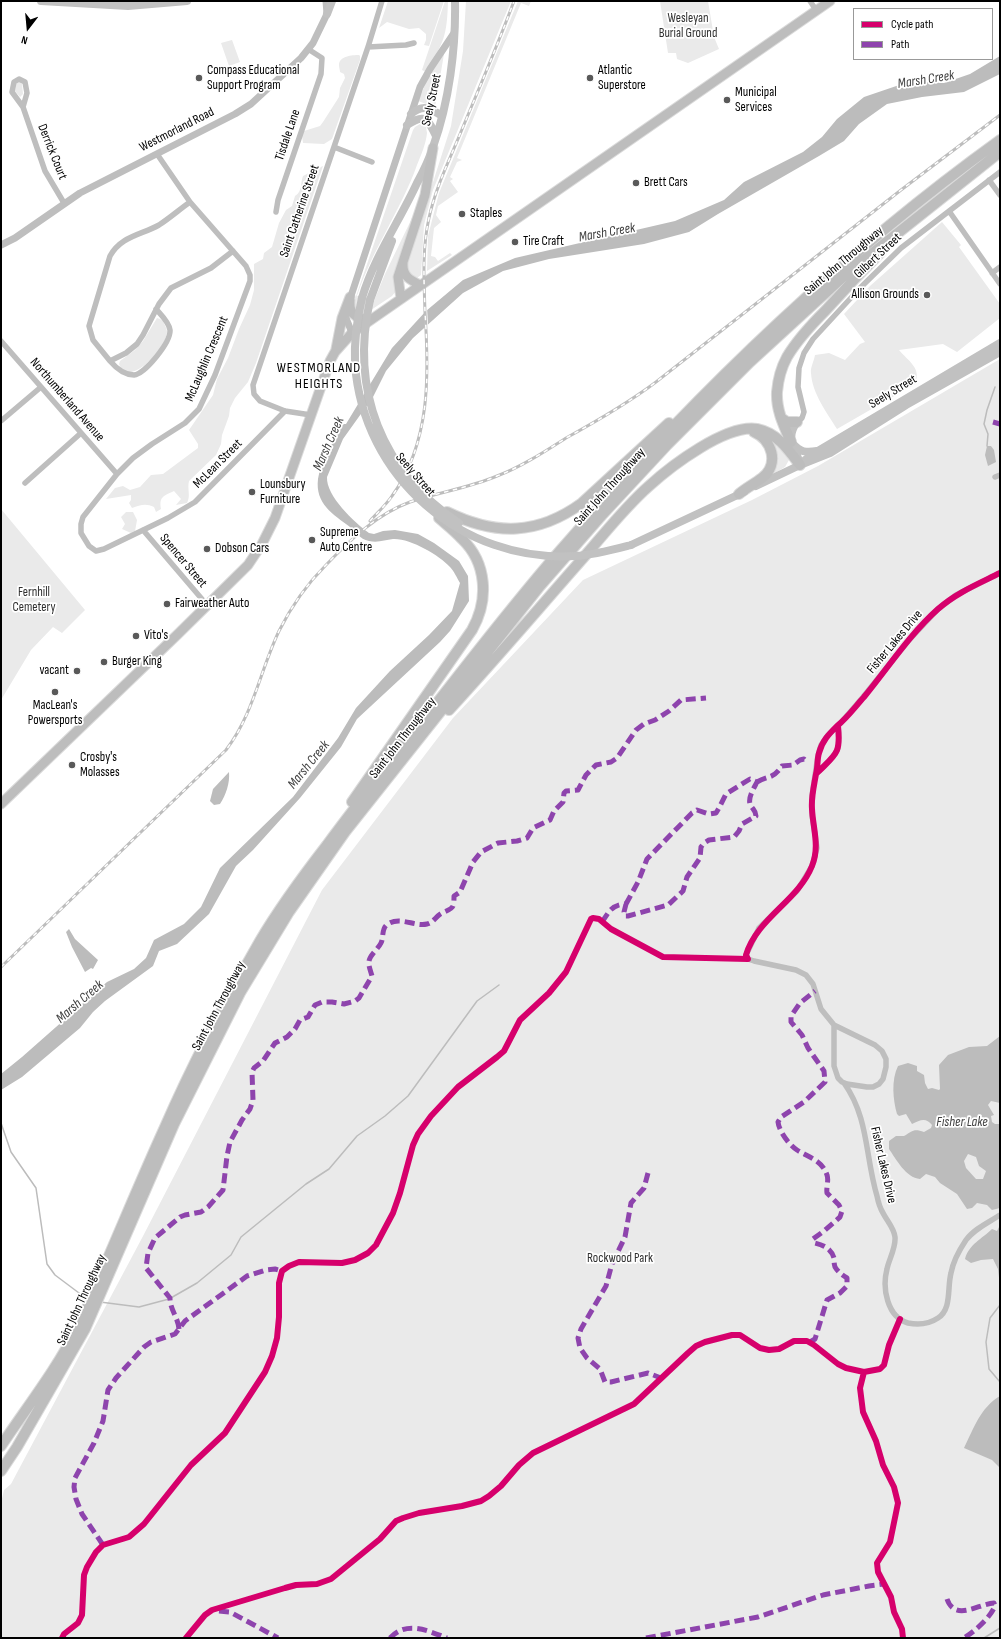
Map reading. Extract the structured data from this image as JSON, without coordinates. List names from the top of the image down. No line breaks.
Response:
{"streets":{"highway":["Saint John Throughway"],"main road":["Seely Street"],"street":["Westmorland Road","Tisdale Lane","Derrick Court","Saint Catherine Street","Gilbert Street","McLaughlin Crescent","Northumberland Avenue","McLean Street","Spencer Street","Fisher Lakes Drive"]},"crossings":[["Westmorland Road","Tisdale Lane"],["Westmorland Road","Derrick Court"],["Westmorland Road","McLaughlin Crescent"],["Saint Catherine Street","McLean Street"],["McLaughlin Crescent","Northumberland Avenue"],["McLaughlin Crescent","McLean Street"],["McLean Street","Spencer Street"]],"districts":["WESTMORLAND HEIGHTS"],"water":["Marsh Creek","Fisher Lake"],"parks":["Wesleyan Burial Ground","Fernhill Cemetery","Rockwood Park"],"places":["Compass Educational Support Program","Atlantic Superstore","Municipal Services","Brett Cars","Staples","Tire Craft","Allison Grounds","Lounsbury Furniture","Supreme Auto Centre","Dobson Cars","Fairweather Auto","Vito's","Burger King","vacant","MacLean's Powersports","Crosby's Molasses"],"legend":["Cycle path","Path"],"north":"bottom"}
